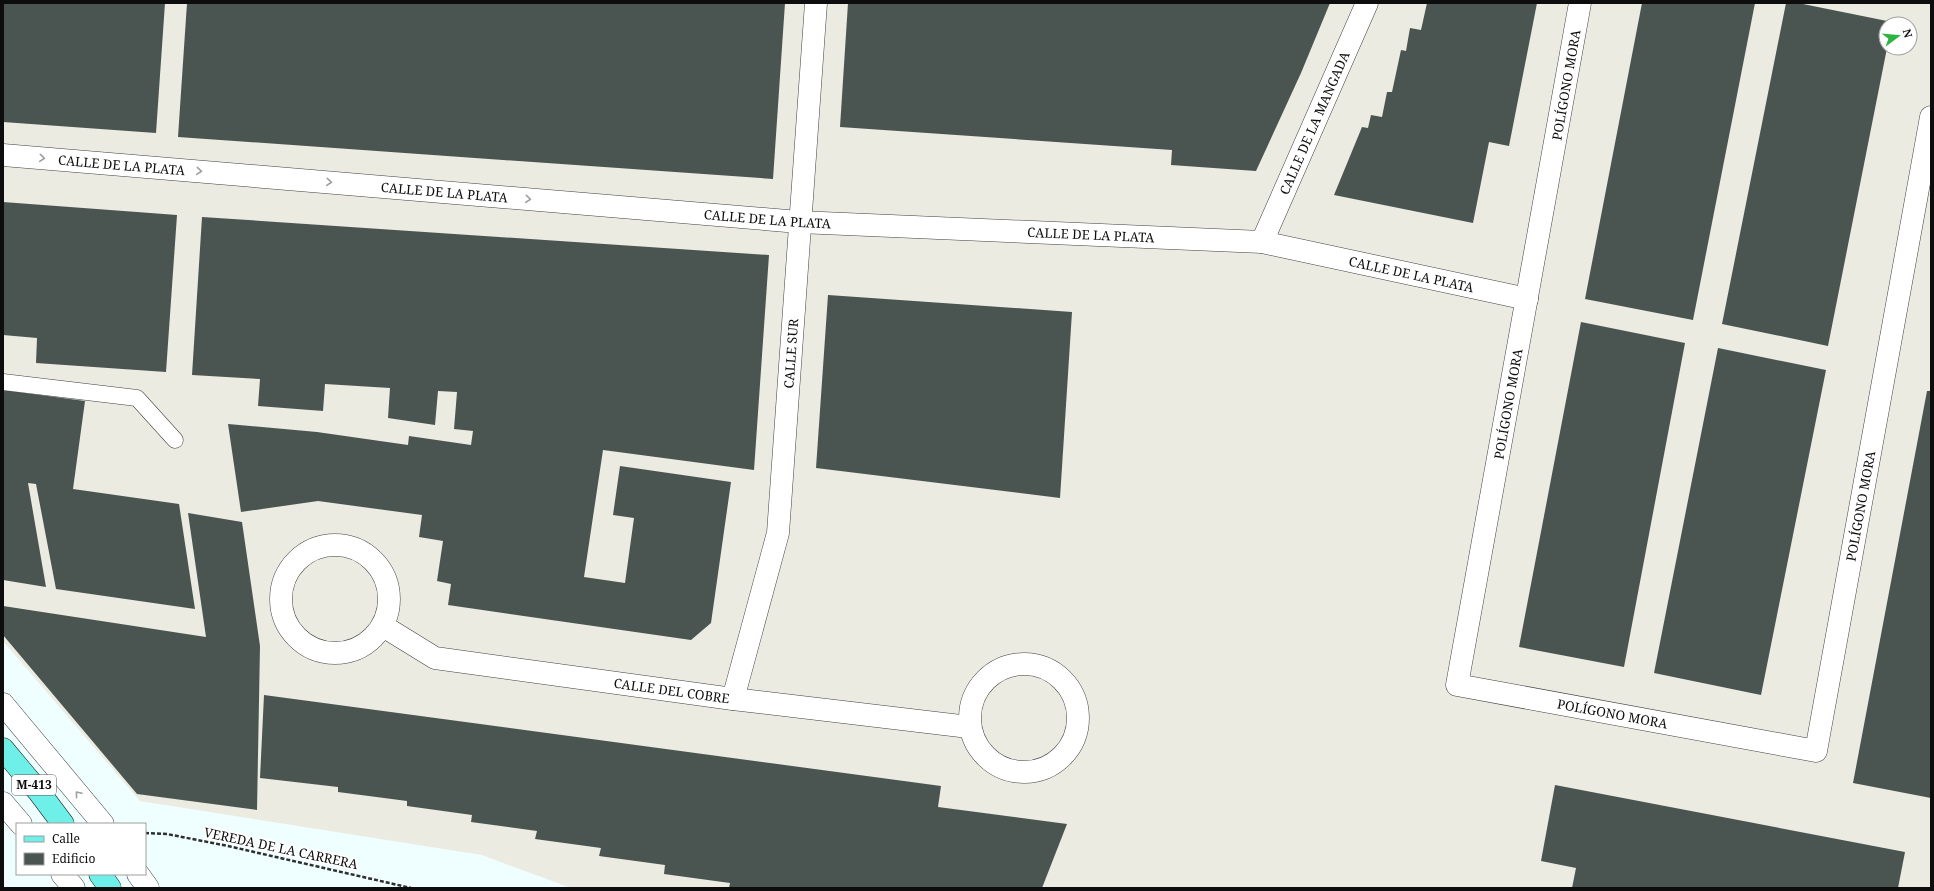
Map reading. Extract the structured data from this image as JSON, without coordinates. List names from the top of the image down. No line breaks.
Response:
{"streets":{"main road":["M-413"],"street":["POLÍGONO MORA","CALLE DE LA MANGADA","CALLE DE LA PLATA","CALLE SUR","CALLE DEL COBRE"],"path":["VEREDA DE LA CARRERA"]},"crossings":[["POLÍGONO MORA","CALLE DE LA PLATA"],["CALLE DE LA MANGADA","CALLE DE LA PLATA"],["CALLE DE LA PLATA","CALLE SUR"],["CALLE SUR","CALLE DEL COBRE"]],"one_way":["CALLE DE LA PLATA"],"legend":["Calle","Edificio"],"north":"right"}
